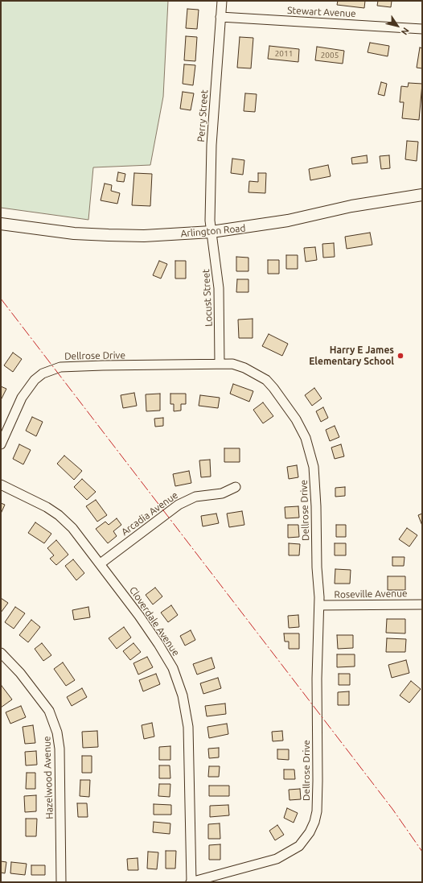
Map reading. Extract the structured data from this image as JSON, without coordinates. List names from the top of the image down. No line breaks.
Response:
{"streets":{"main road":["Arlington Road"],"street":["Stewart Avenue","Perry Street","Locust Street","Dellrose Drive","Arcadia Avenue","Roseville Avenue","Cloverdale Avenue","Hazelwood Avenue"]},"crossings":[["Stewart Avenue","Perry Street"],["Perry Street","Arlington Road"],["Perry Street","Locust Street"],["Arlington Road","Locust Street"],["Locust Street","Dellrose Drive"],["Dellrose Drive","Roseville Avenue"],["Dellrose Drive","Cloverdale Avenue"],["Arcadia Avenue","Cloverdale Avenue"]],"places":["Harry E James Elementary School"],"house_numbers":["2011","2005"],"north":"bottom right"}
